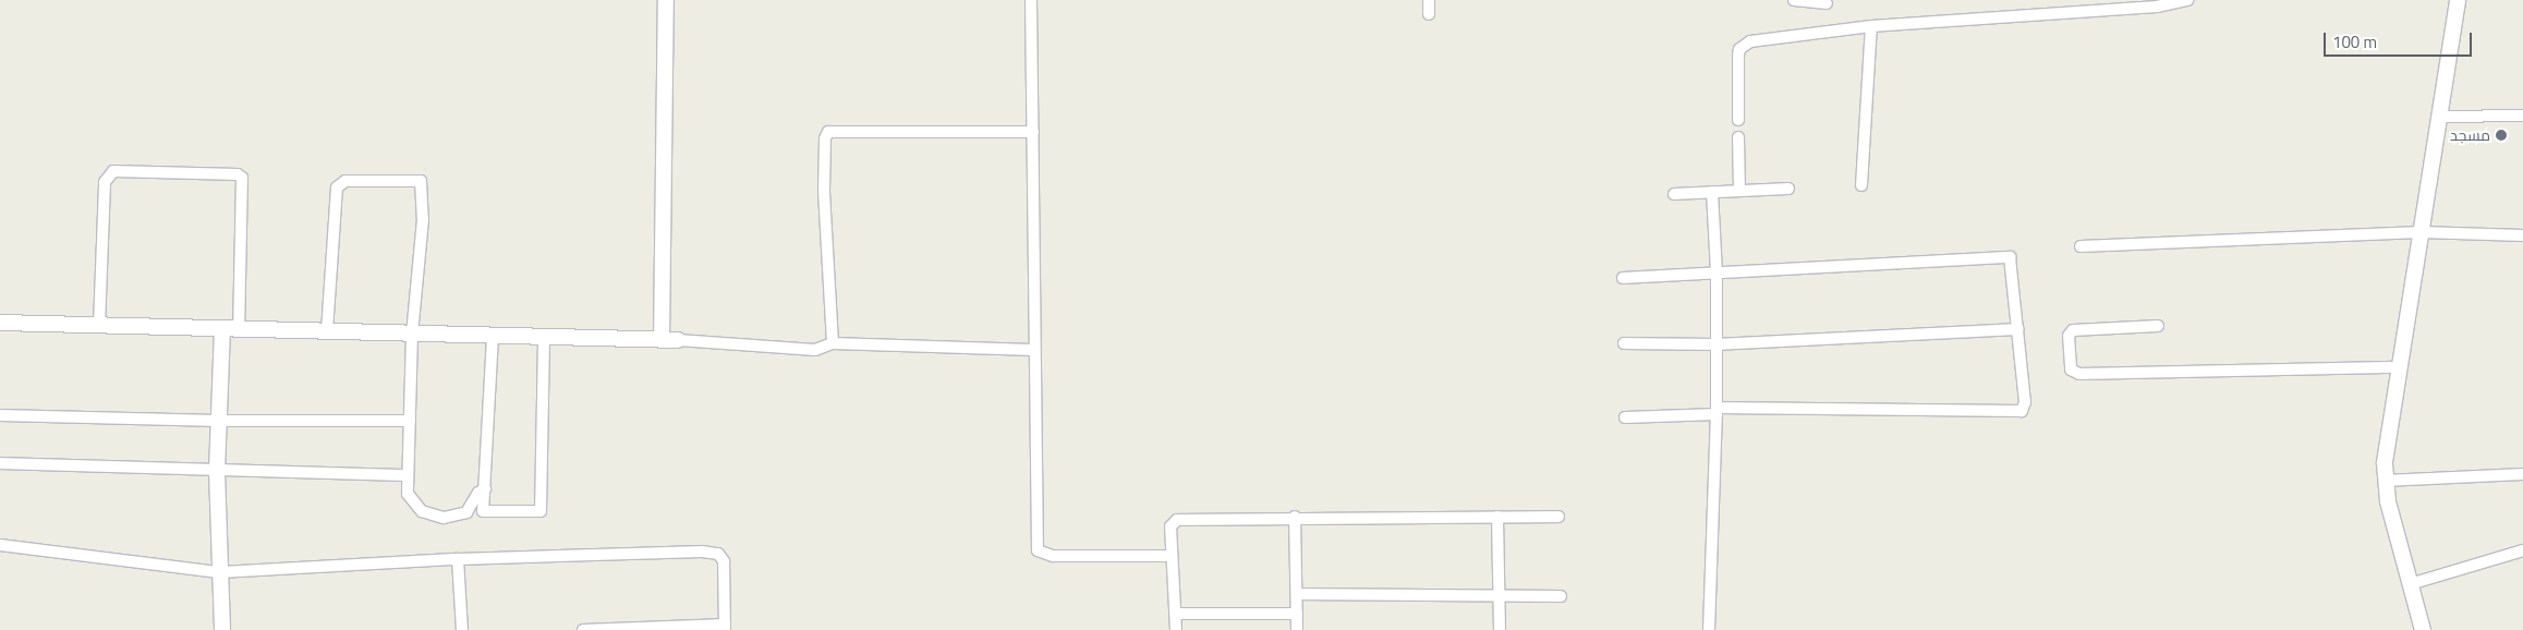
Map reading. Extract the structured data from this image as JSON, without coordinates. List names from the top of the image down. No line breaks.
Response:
{"places":["مسجد"],"scale_bar":"100 m"}
